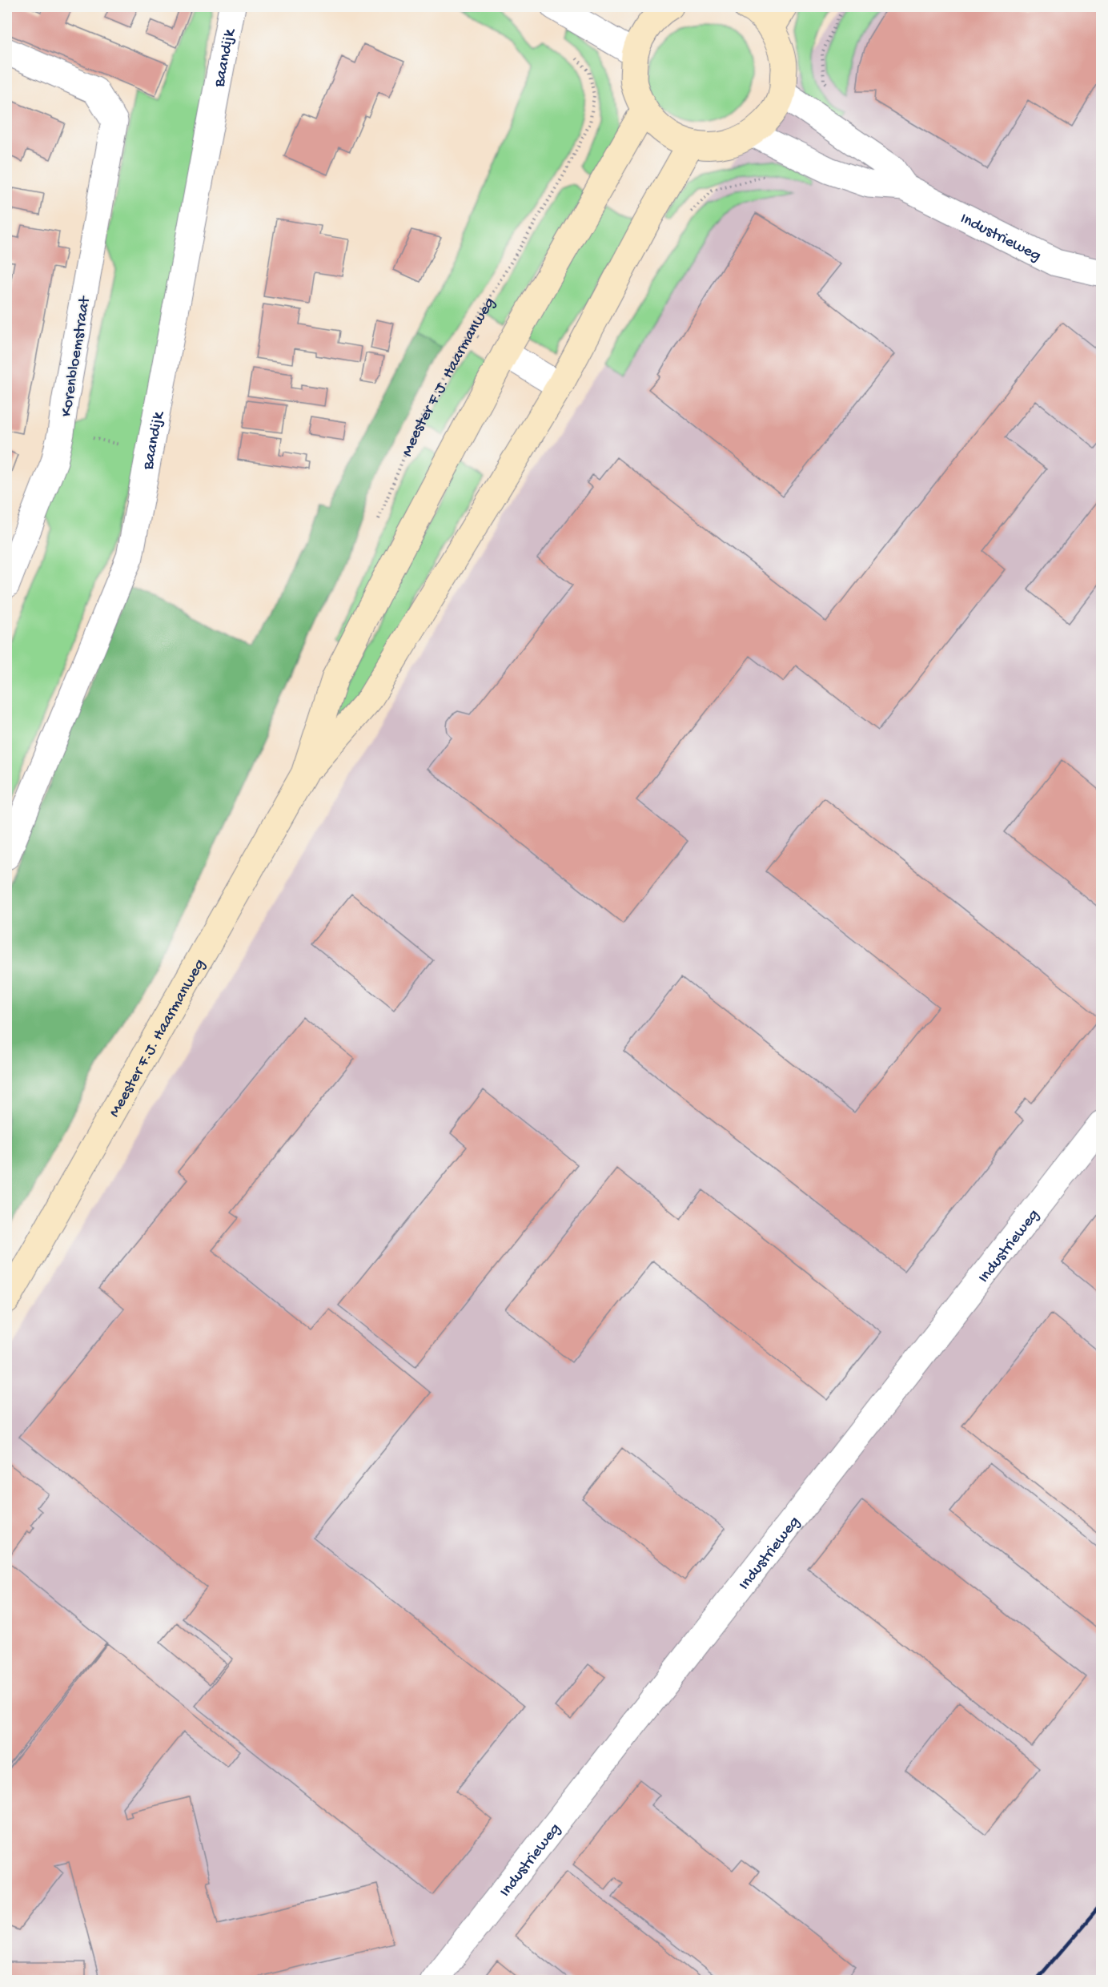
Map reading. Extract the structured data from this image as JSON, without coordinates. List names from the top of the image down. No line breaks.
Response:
{"streets":{"main road":["Meester F.J. Haarmanweg"],"street":["Baandijk","Industrieweg","Korenbloemstraat"]}}
